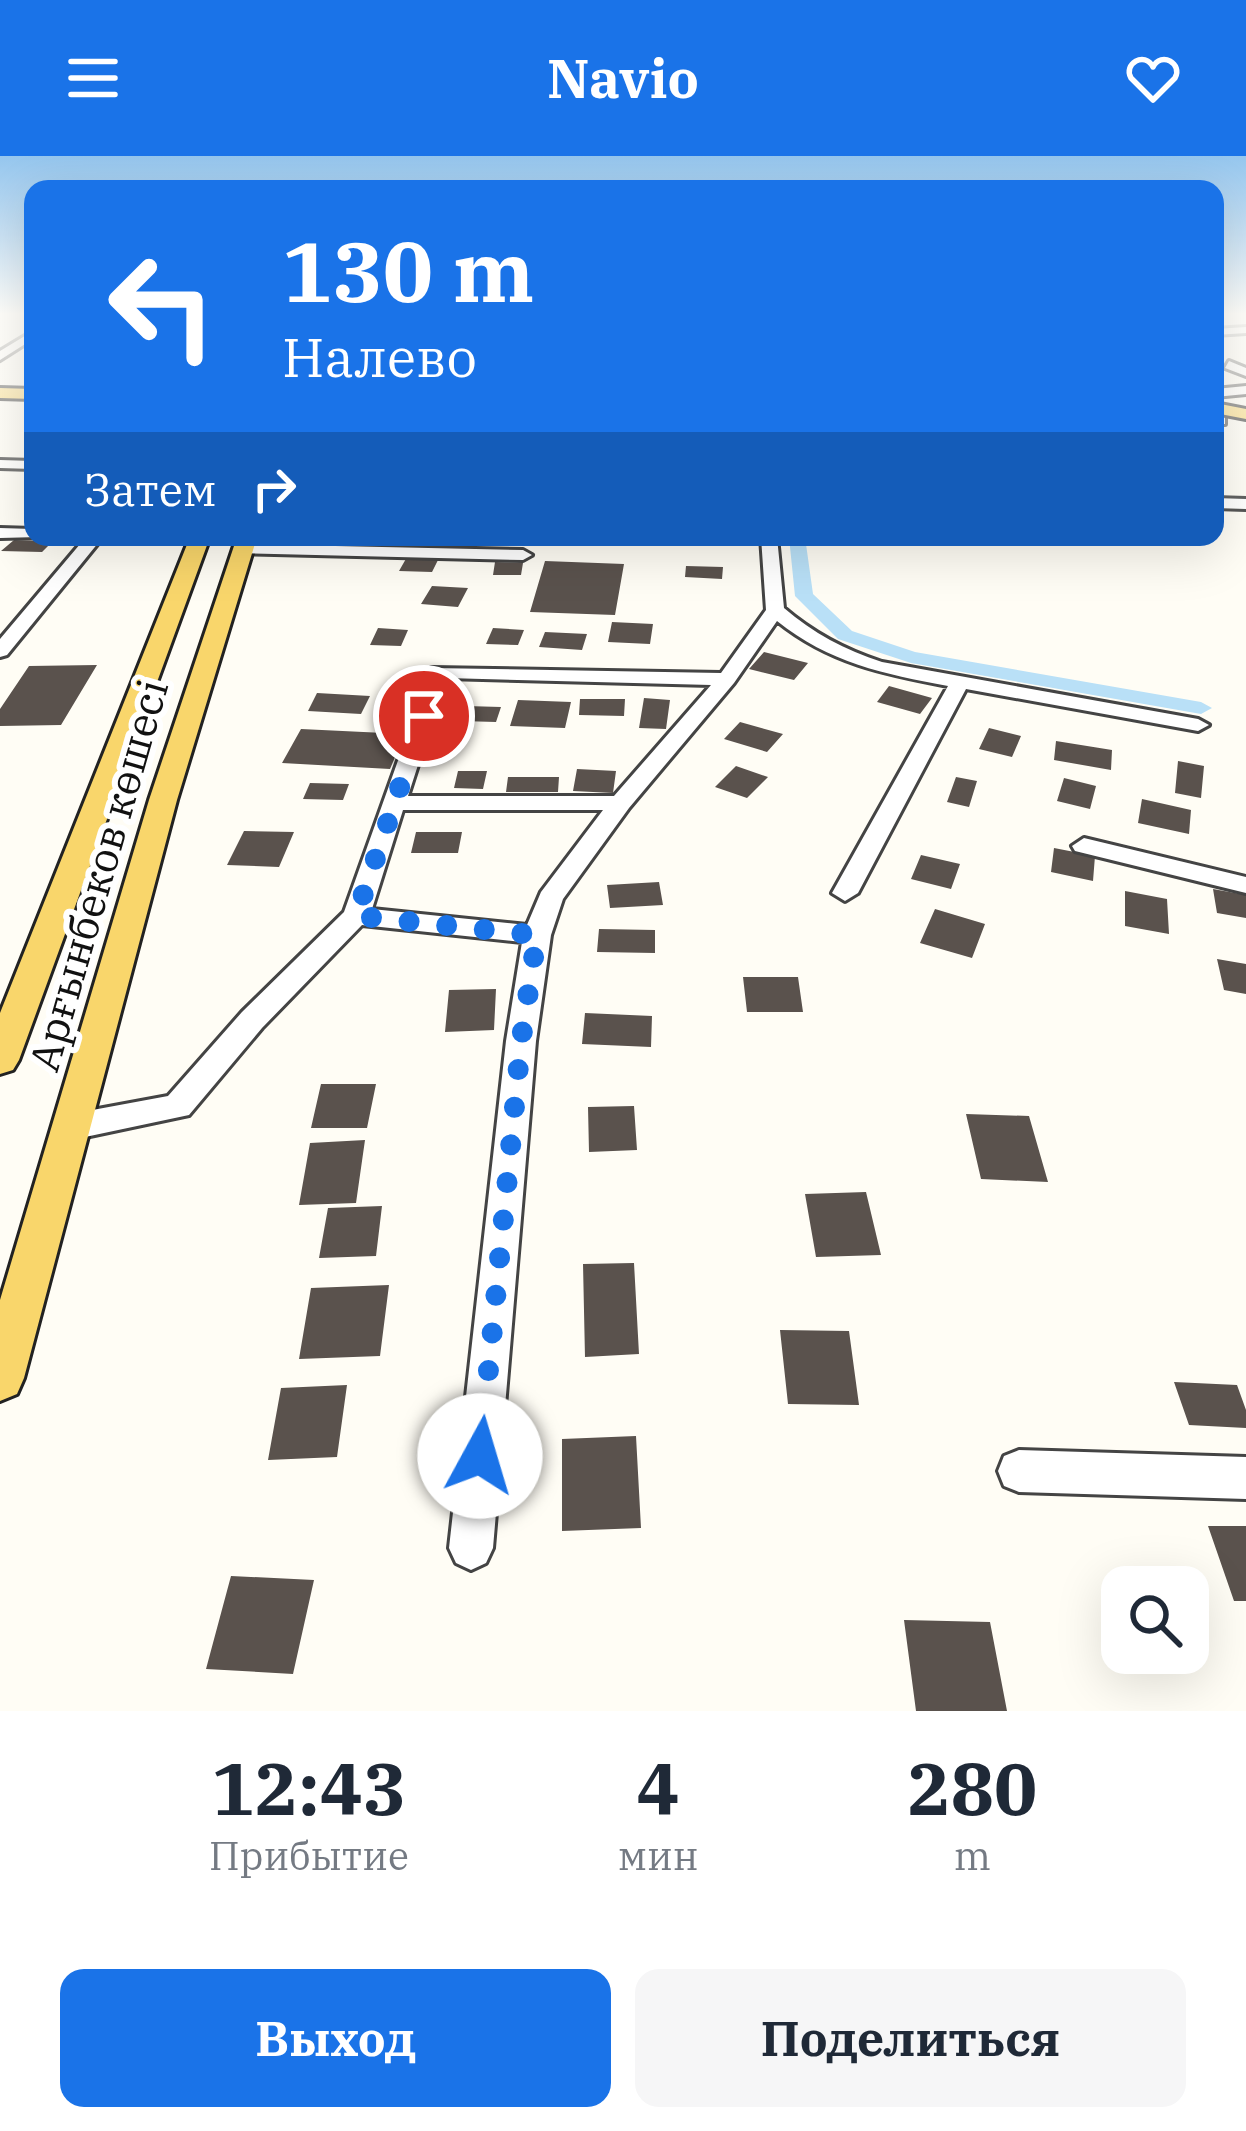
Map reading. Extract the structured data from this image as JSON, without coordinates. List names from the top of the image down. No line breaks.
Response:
{"streets":{"main road":["Арғынбеков көшесі"]},"page":{"header":"Navio","turn":["130 m","Налево"],"then":"Затем","eta":["12:43","Прибытие","4","мин","280","m"],"buttons":["Выход","Поделиться"]}}
